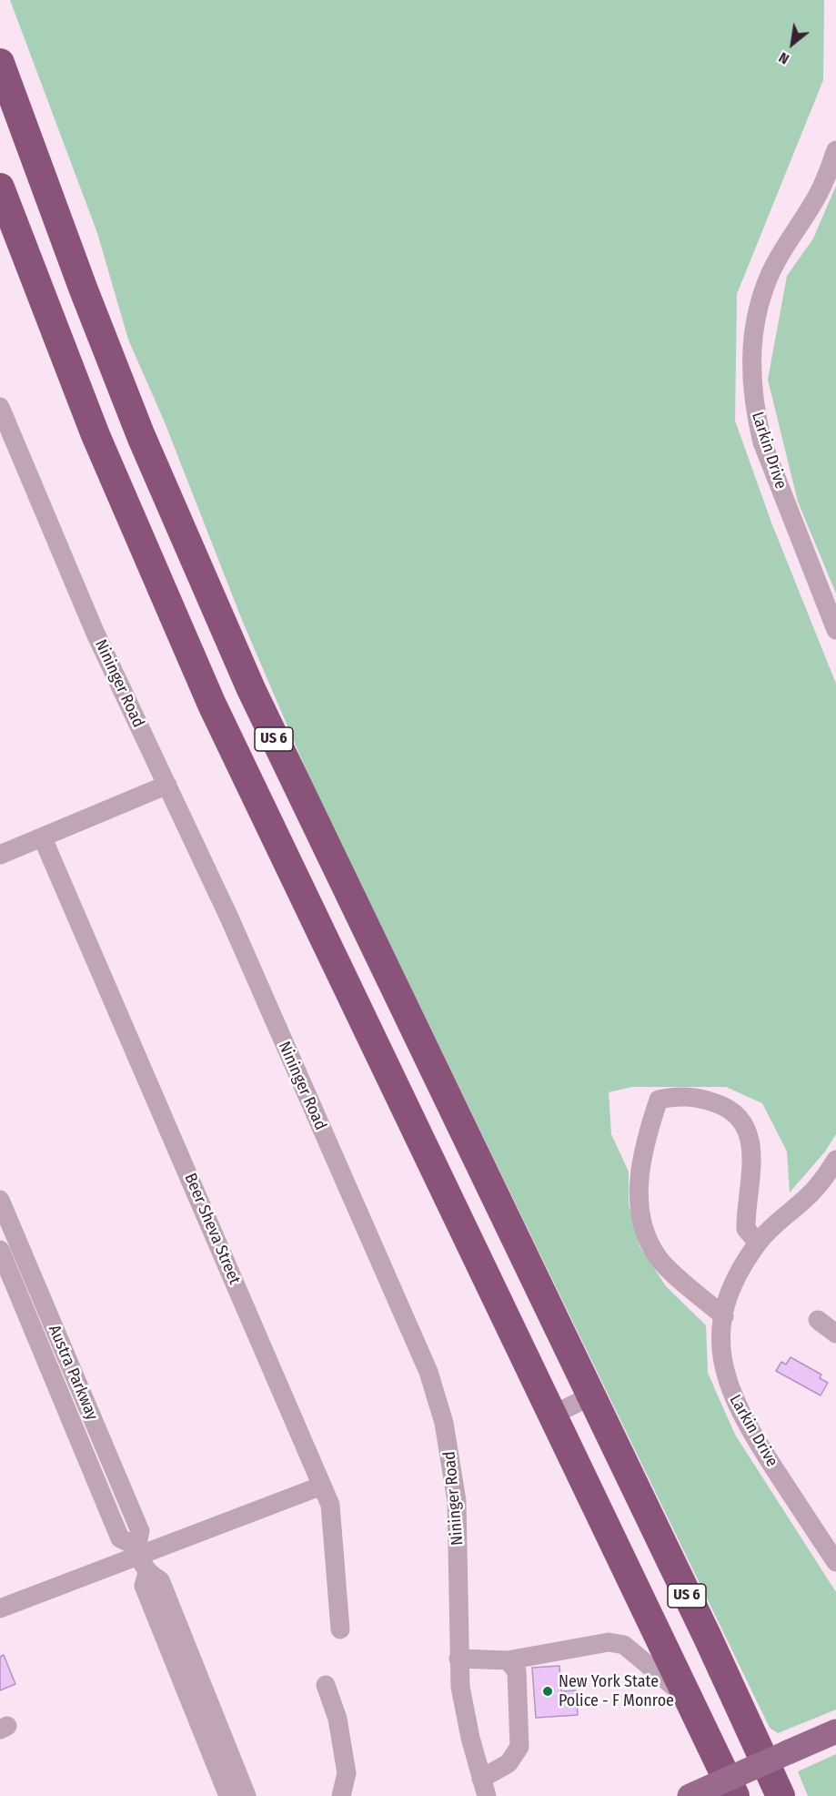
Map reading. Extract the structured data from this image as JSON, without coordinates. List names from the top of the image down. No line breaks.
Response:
{"streets":{"highway":["US 6"],"street":["Larkin Drive","Nininger Road","Beer Sheva Street","Austra Parkway"]},"places":["New York State Police - F Monroe"],"north":"bottom left"}
